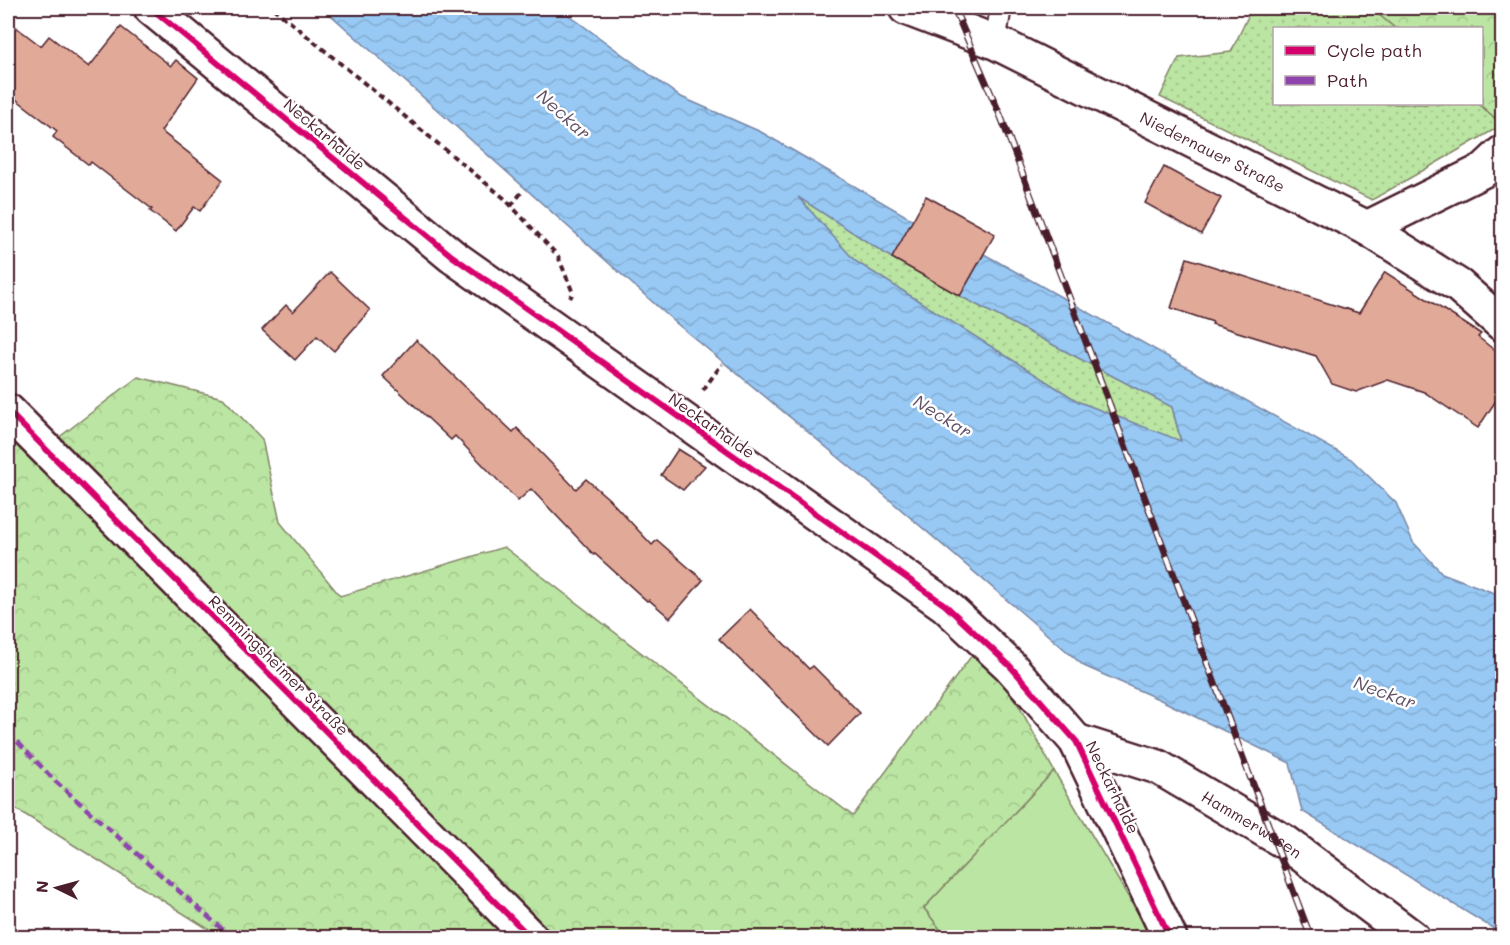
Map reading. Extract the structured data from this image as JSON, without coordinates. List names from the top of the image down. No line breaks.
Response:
{"streets":{"street":["Neckarhalde","Niedernauer Straße","Remmingsheimer Straße","Hammerwasen"]},"crossings":[["Neckarhalde","Hammerwasen"]],"water":["Neckar"],"legend":["Cycle path","Path"],"north":"left"}
